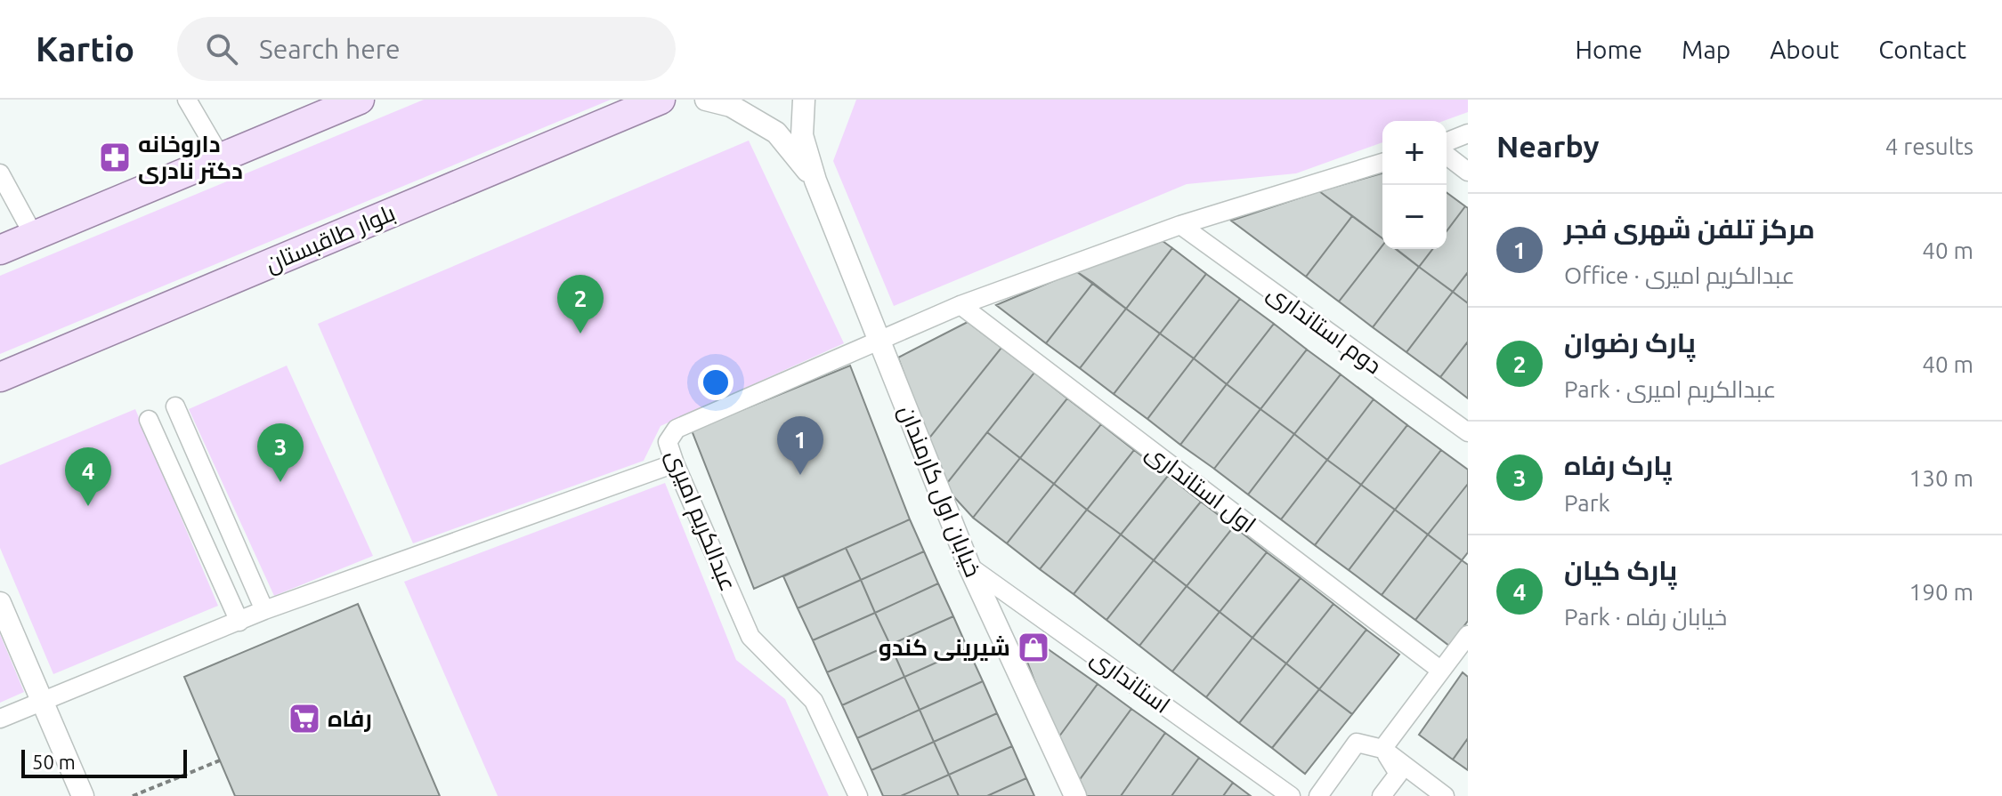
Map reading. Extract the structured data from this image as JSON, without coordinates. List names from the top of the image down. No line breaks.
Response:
{"streets":{"main road":["بلوار طاقبستان"],"street":["دوم استانداری","اول استانداری","خیابان اول کارمندان","عبدالکریم امیری","استانداری"]},"crossings":[["خیابان اول کارمندان","عبدالکریم امیری"],["خیابان اول کارمندان","استانداری"]],"places":{"pharmacy":["داروخانه دکتر نادری"],"shop":["شیرینی کندو"],"supermarket":["رفاه"]},"scale_bar":"50 m","page":{"header":"Kartio","search":"Search here","nav":["Home","Map","About","Contact"],"heading":["Nearby","4 results"],"map_buttons":["+","−"],"list":[{"mark":"1","name":"مرکز تلفن شهری فجر","note":"Office · عبدالکریم امیری","value":"40 m"},{"mark":"2","name":"پارک رضوان","note":"Park · عبدالکریم امیری","value":"40 m"},{"mark":"3","name":"پارک رفاه","note":"Park","value":"130 m"},{"mark":"4","name":"پارک کیان","note":"Park · خیابان رفاه","value":"190 m"}],"pins":["2","1","3","4"],"scale":"50 m"}}
